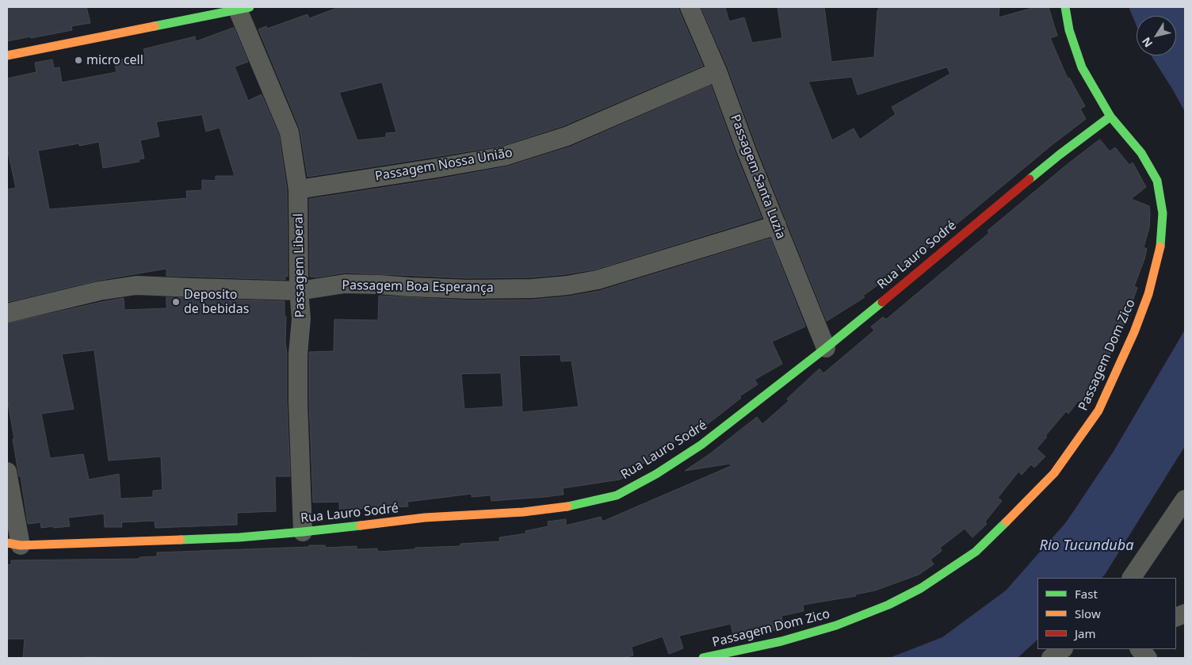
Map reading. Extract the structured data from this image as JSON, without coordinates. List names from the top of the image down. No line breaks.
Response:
{"streets":{"street":["Passagem Nossa União","Passagem Santa Luzia","Rua Lauro Sodré","Passagem Liberal","Passagem Boa Esperança","Passagem Dom Zico"]},"crossings":[["Passagem Nossa União","Passagem Santa Luzia"],["Passagem Nossa União","Passagem Liberal"],["Passagem Santa Luzia","Rua Lauro Sodré"],["Passagem Santa Luzia","Passagem Boa Esperança"],["Rua Lauro Sodré","Passagem Liberal"],["Rua Lauro Sodré","Passagem Dom Zico"],["Passagem Liberal","Passagem Boa Esperança"]],"water":["Rio Tucunduba"],"places":["micro cell","Deposito de bebidas"],"legend":["Fast","Slow","Jam"],"north":"bottom left"}
